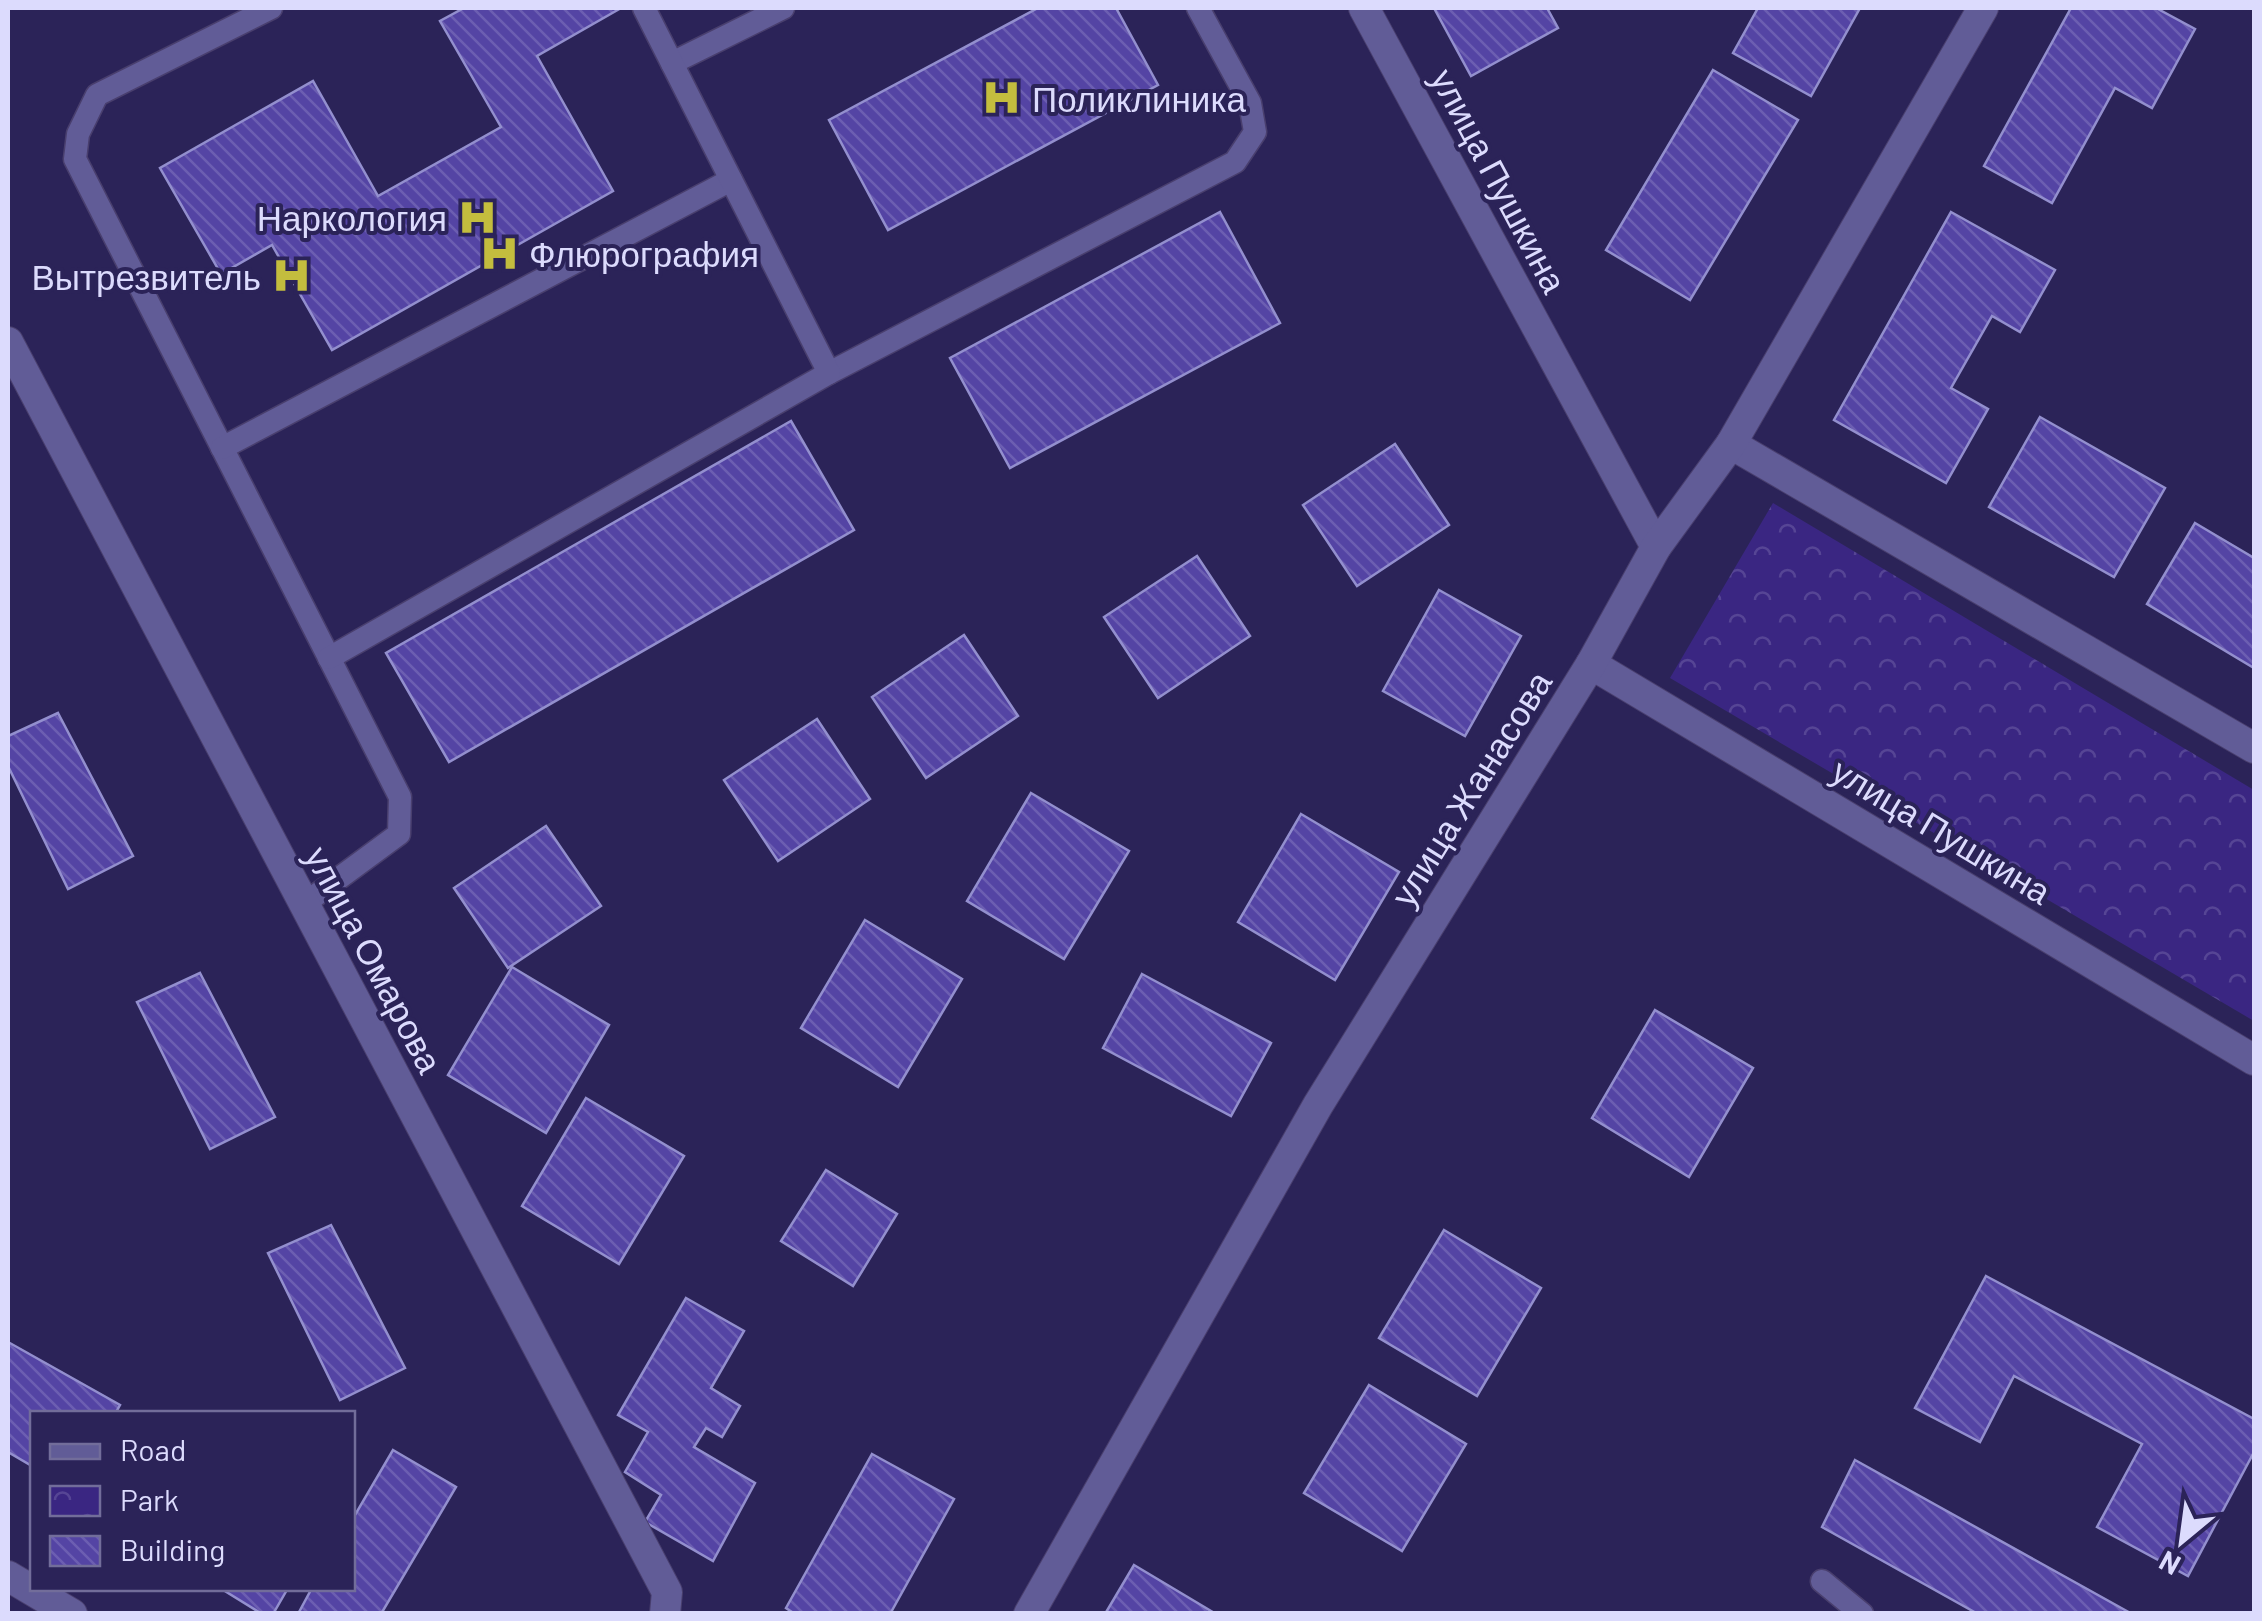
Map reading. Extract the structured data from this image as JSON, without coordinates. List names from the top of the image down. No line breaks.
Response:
{"streets":{"street":["улица Пушкина","улица Жанасова","улица Омарова"]},"crossings":[["улица Пушкина","улица Жанасова"]],"places":{"hospital":["Поликлиника","Наркология","Флюрография","Вытрезвитель"]},"legend":["Road","Park","Building"],"north":"bottom left"}
